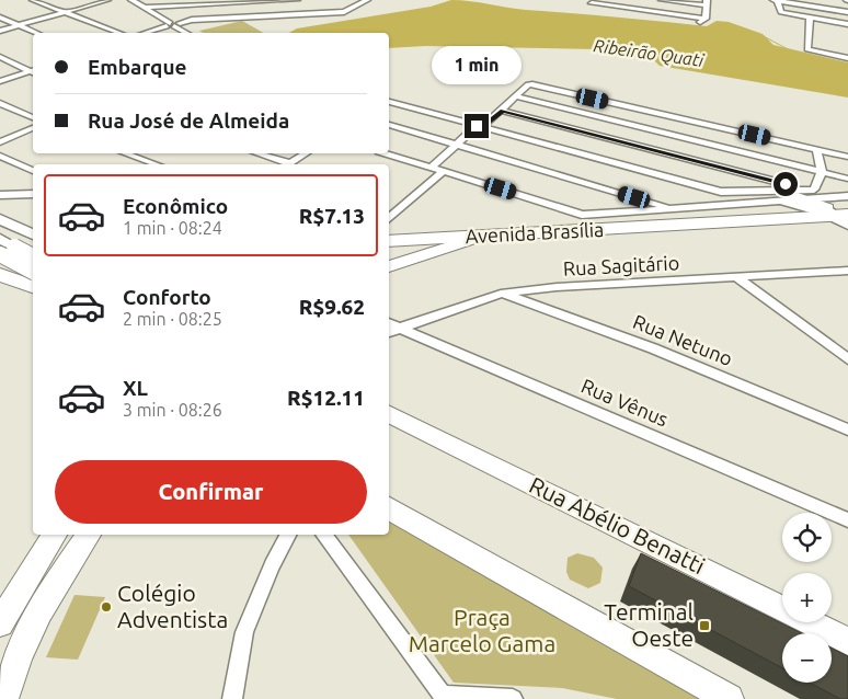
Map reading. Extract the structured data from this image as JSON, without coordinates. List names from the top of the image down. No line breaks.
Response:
{"streets":{"highway":["Avenida Brasília"],"main road":["Rua Abélio Benatti"],"street":["Rua Sagitário","Rua Netuno","Rua Vênus"]},"crossings":[["Rua Sagitário","Rua Netuno"],["Rua Sagitário","Rua Vênus"]],"water":["Ribeirão Quati"],"parks":["Praça Marcelo Gama"],"places":{"other":["Colégio Adventista"],"transit":["Terminal Oeste"]},"page":{"banner":["Embarque","Rua José de Almeida"],"bubble":"1 min","list":[{"name":"Econômico","note":"1 min · 08:24","value":"R$7.13"},{"name":"Conforto","note":"2 min · 08:25","value":"R$9.62"},{"name":"XL","note":"3 min · 08:26","value":"R$12.11"}],"buttons":"Confirmar","map_buttons":["+","−"]}}
